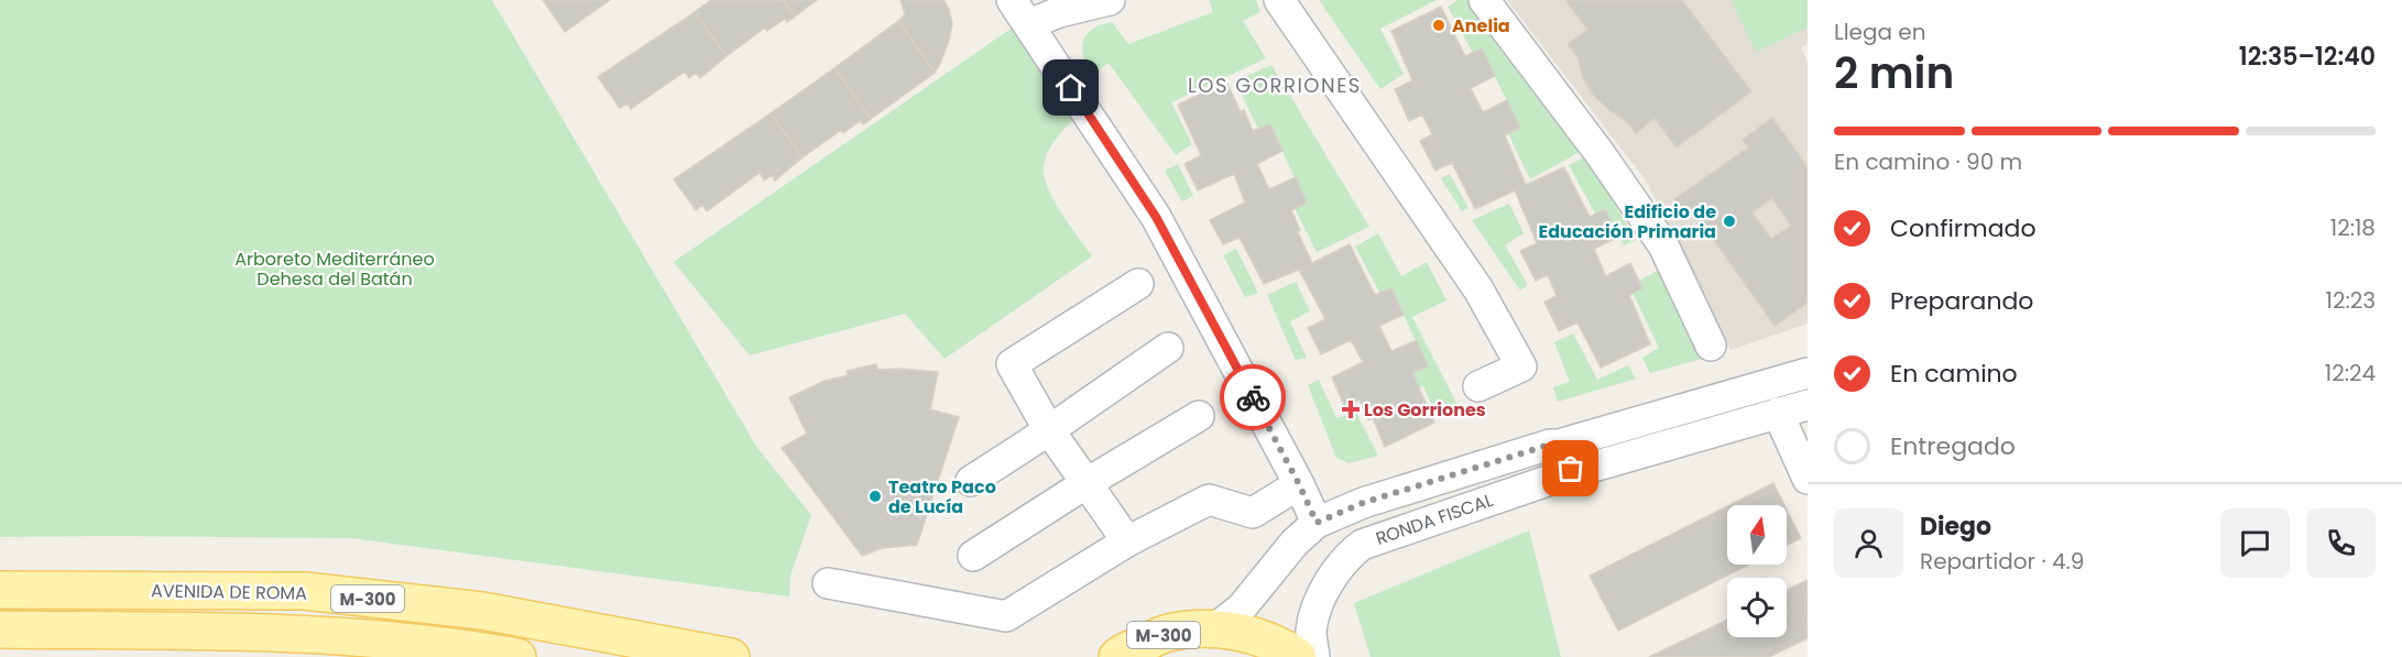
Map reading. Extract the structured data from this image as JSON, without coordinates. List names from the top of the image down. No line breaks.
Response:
{"streets":{"main road":["AVENIDA DE ROMA","M-300"],"street":["RONDA FISCAL"]},"crossings":[["RONDA FISCAL","M-300"]],"districts":["LOS GORRIONES"],"parks":["Arboreto Mediterráneo Dehesa del Batán"],"places":{"other":["Anelia","Edificio de Educación Primaria","Teatro Paco de Lucía"],"health":["Los Gorriones"]},"north":"top","page":{"heading":["2 min","Llega en","12:35–12:40"],"panel":["Diego","Repartidor · 4.9"],"bar":"En camino · 90 m","list":[["Confirmado","12:18"],["Preparando","12:23"],["En camino","12:24"],"Entregado"]}}
